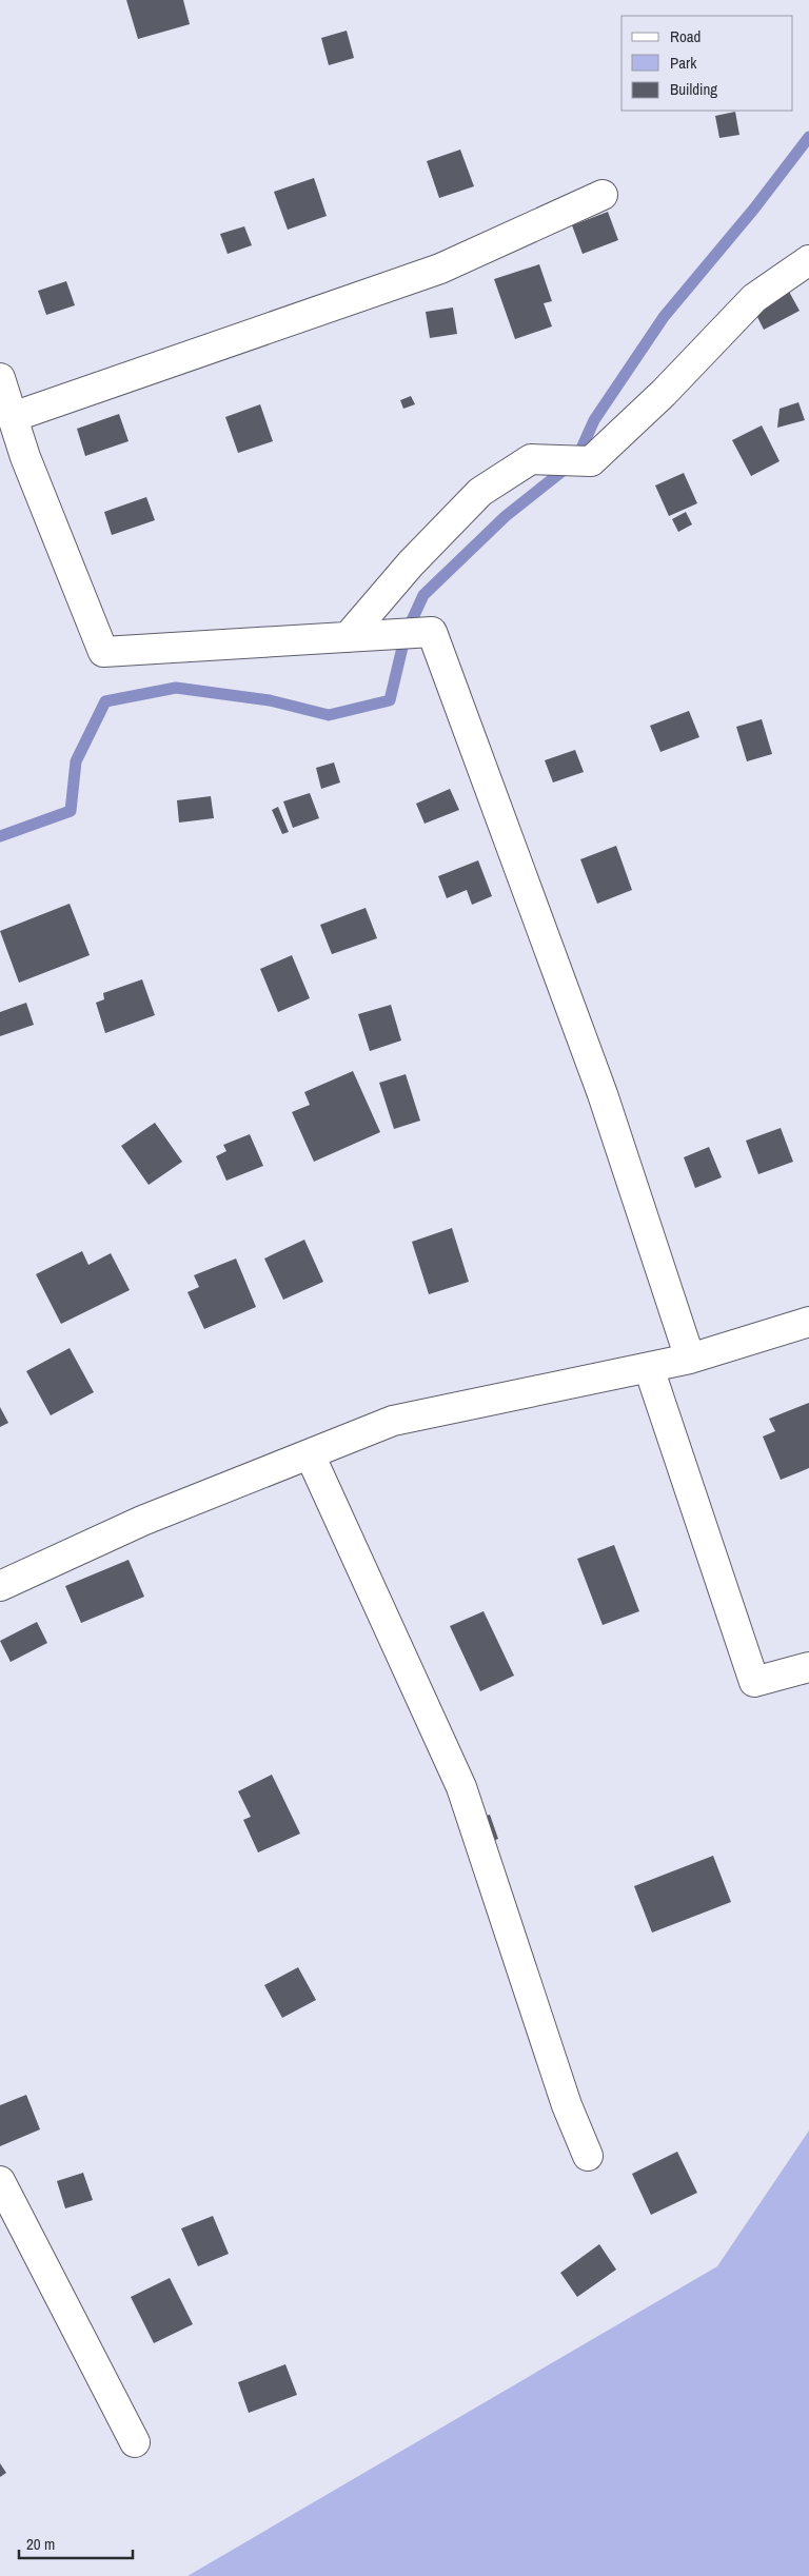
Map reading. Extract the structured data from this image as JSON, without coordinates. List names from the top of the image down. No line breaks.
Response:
{"legend":["Road","Park","Building"],"scale_bar":"20 m"}
